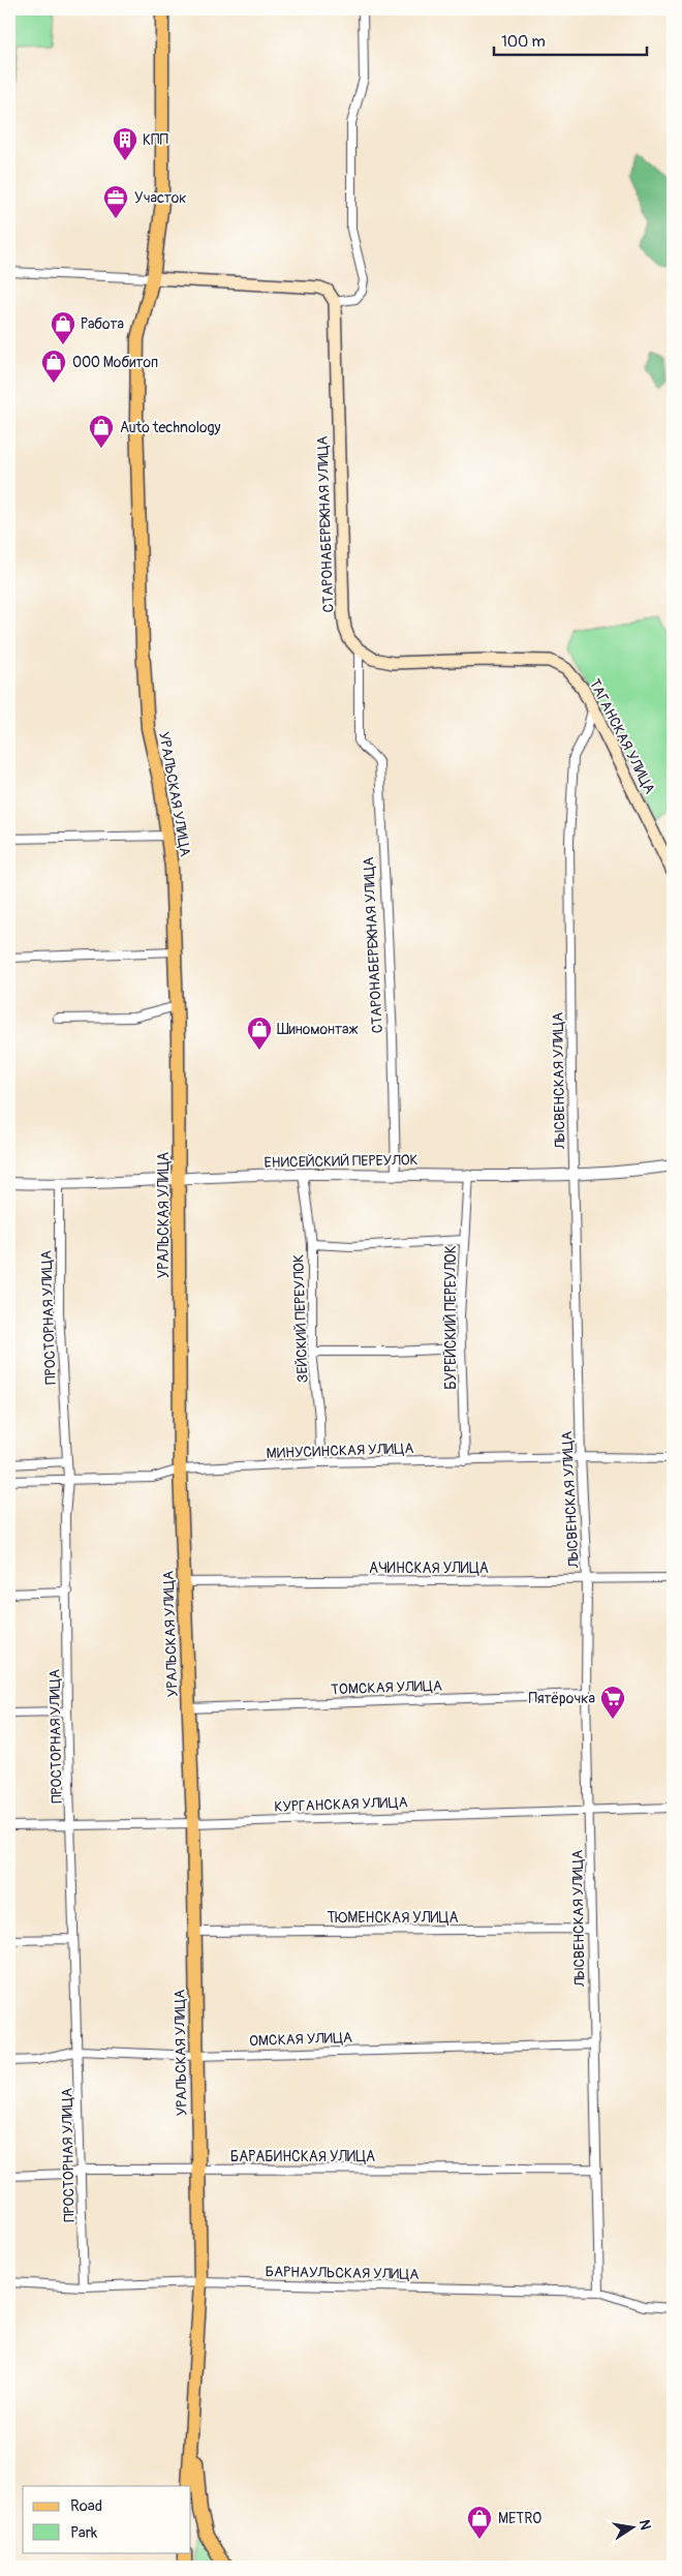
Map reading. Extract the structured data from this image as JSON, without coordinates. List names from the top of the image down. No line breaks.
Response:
{"streets":{"main road":["СТАРОНАБЕРЕЖНАЯ УЛИЦА","ТАГАНСКАЯ УЛИЦА","УРАЛЬСКАЯ УЛИЦА"],"street":["ЛЫСВЕНСКАЯ УЛИЦА","ЕНИСЕЙСКИЙ ПЕРЕУЛОК","ПРОСТОРНАЯ УЛИЦА","БУРЕЙСКИЙ ПЕРЕУЛОК","ЗЕЙСКИЙ ПЕРЕУЛОК","МИНУСИНСКАЯ УЛИЦА","АЧИНСКАЯ УЛИЦА","ТОМСКАЯ УЛИЦА","КУРГАНСКАЯ УЛИЦА","ТЮМЕНСКАЯ УЛИЦА","ОМСКАЯ УЛИЦА","БАРАБИНСКАЯ УЛИЦА","БАРНАУЛЬСКАЯ УЛИЦА"]},"crossings":[["СТАРОНАБЕРЕЖНАЯ УЛИЦА","ТАГАНСКАЯ УЛИЦА"],["СТАРОНАБЕРЕЖНАЯ УЛИЦА","ЕНИСЕЙСКИЙ ПЕРЕУЛОК"],["ТАГАНСКАЯ УЛИЦА","ЛЫСВЕНСКАЯ УЛИЦА"],["УРАЛЬСКАЯ УЛИЦА","ЕНИСЕЙСКИЙ ПЕРЕУЛОК"],["УРАЛЬСКАЯ УЛИЦА","МИНУСИНСКАЯ УЛИЦА"],["УРАЛЬСКАЯ УЛИЦА","АЧИНСКАЯ УЛИЦА"],["УРАЛЬСКАЯ УЛИЦА","ТОМСКАЯ УЛИЦА"],["УРАЛЬСКАЯ УЛИЦА","КУРГАНСКАЯ УЛИЦА"],["УРАЛЬСКАЯ УЛИЦА","ТЮМЕНСКАЯ УЛИЦА"],["УРАЛЬСКАЯ УЛИЦА","ОМСКАЯ УЛИЦА"],["УРАЛЬСКАЯ УЛИЦА","БАРАБИНСКАЯ УЛИЦА"],["УРАЛЬСКАЯ УЛИЦА","БАРНАУЛЬСКАЯ УЛИЦА"],["ЛЫСВЕНСКАЯ УЛИЦА","ЕНИСЕЙСКИЙ ПЕРЕУЛОК"],["ЛЫСВЕНСКАЯ УЛИЦА","МИНУСИНСКАЯ УЛИЦА"],["ЛЫСВЕНСКАЯ УЛИЦА","АЧИНСКАЯ УЛИЦА"],["ЛЫСВЕНСКАЯ УЛИЦА","ТОМСКАЯ УЛИЦА"],["ЛЫСВЕНСКАЯ УЛИЦА","КУРГАНСКАЯ УЛИЦА"],["ЛЫСВЕНСКАЯ УЛИЦА","ТЮМЕНСКАЯ УЛИЦА"],["ЛЫСВЕНСКАЯ УЛИЦА","ОМСКАЯ УЛИЦА"],["ЛЫСВЕНСКАЯ УЛИЦА","БАРАБИНСКАЯ УЛИЦА"],["ЛЫСВЕНСКАЯ УЛИЦА","БАРНАУЛЬСКАЯ УЛИЦА"],["ЕНИСЕЙСКИЙ ПЕРЕУЛОК","ПРОСТОРНАЯ УЛИЦА"],["ЕНИСЕЙСКИЙ ПЕРЕУЛОК","БУРЕЙСКИЙ ПЕРЕУЛОК"],["ЕНИСЕЙСКИЙ ПЕРЕУЛОК","ЗЕЙСКИЙ ПЕРЕУЛОК"],["ПРОСТОРНАЯ УЛИЦА","МИНУСИНСКАЯ УЛИЦА"],["ПРОСТОРНАЯ УЛИЦА","КУРГАНСКАЯ УЛИЦА"],["ПРОСТОРНАЯ УЛИЦА","ОМСКАЯ УЛИЦА"],["ПРОСТОРНАЯ УЛИЦА","БАРАБИНСКАЯ УЛИЦА"],["ПРОСТОРНАЯ УЛИЦА","БАРНАУЛЬСКАЯ УЛИЦА"],["БУРЕЙСКИЙ ПЕРЕУЛОК","МИНУСИНСКАЯ УЛИЦА"],["ЗЕЙСКИЙ ПЕРЕУЛОК","МИНУСИНСКАЯ УЛИЦА"]],"places":{"building":["КПП"],"office":["Участок"],"shop":["Работа","ООО Мобитоп","Auto technology","Шиномонтаж","METRO"],"supermarket":["Пятёрочка"]},"legend":["Road","Park"],"scale_bar":"100 m","north":"right"}
